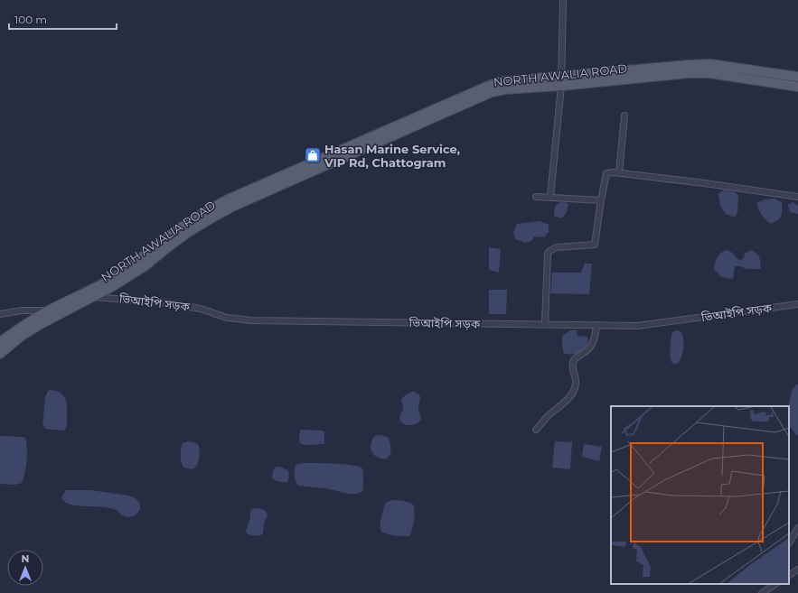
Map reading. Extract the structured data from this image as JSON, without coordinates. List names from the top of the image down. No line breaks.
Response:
{"streets":{"main road":["NORTH AWALIA ROAD"],"street":["ভিআইপি সড়ক"]},"crossings":[["NORTH AWALIA ROAD","ভিআইপি সড়ক"]],"places":{"shop":["Hasan Marine Service, VIP Rd, Chattogram"]},"scale_bar":"100 m","north":"top"}
